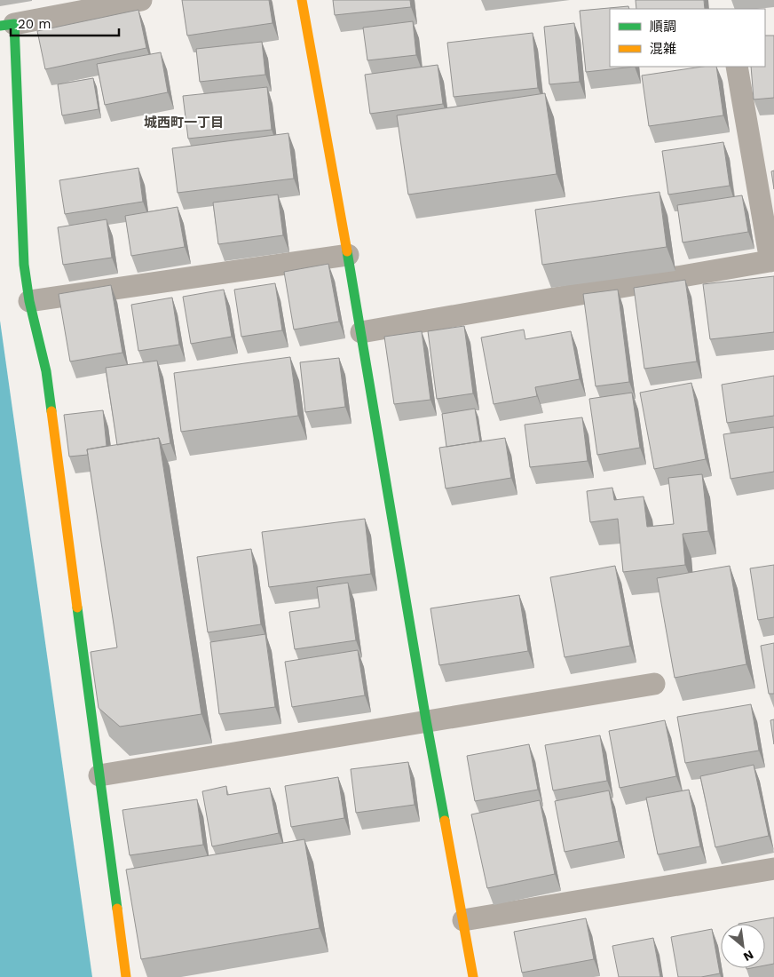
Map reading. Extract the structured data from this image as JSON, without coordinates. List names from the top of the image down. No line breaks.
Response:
{"districts":["城西町一丁目"],"legend":["順調","混雑"],"scale_bar":"20 m","north":"bottom right"}
